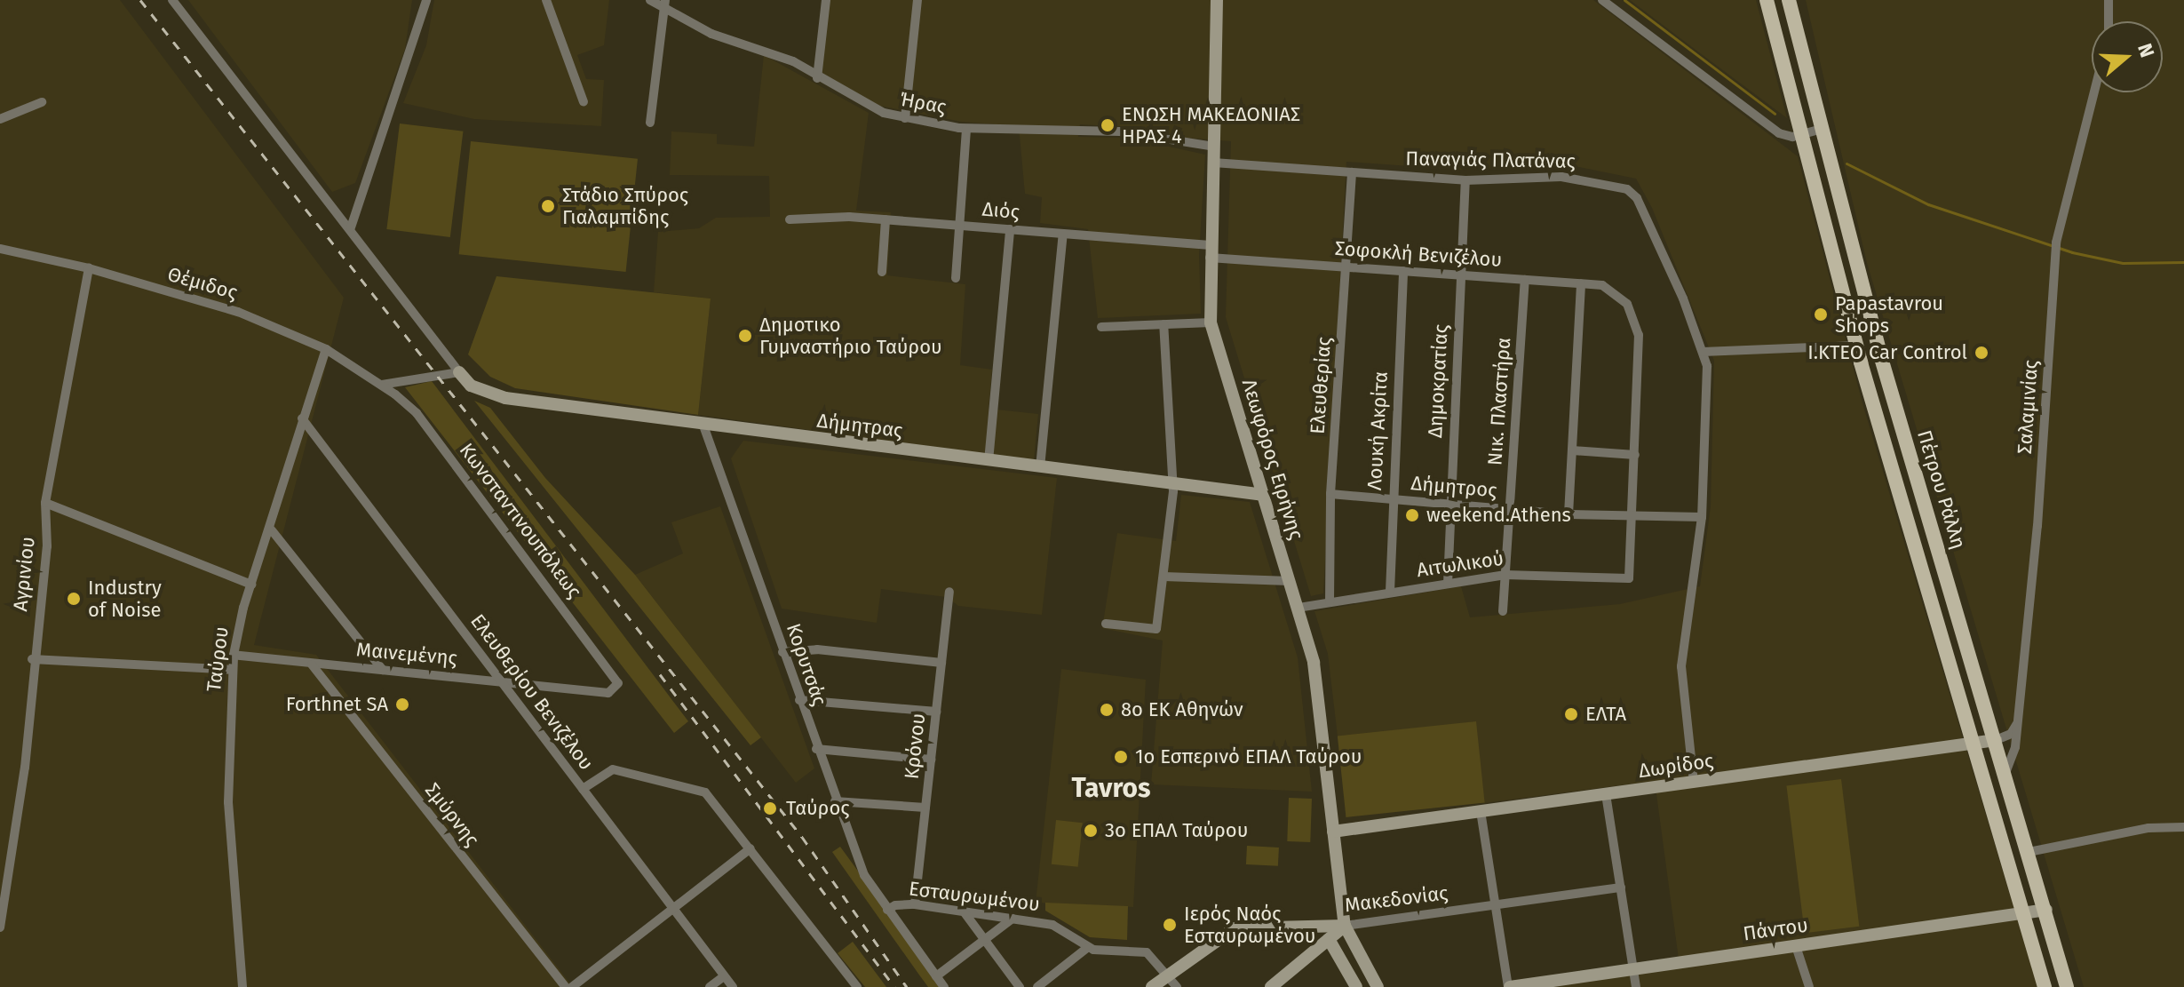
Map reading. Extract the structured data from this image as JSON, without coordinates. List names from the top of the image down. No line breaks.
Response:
{"streets":{"main road":["Πέτρου Ράλλη"],"street":["Ήρας","Παναγιάς Πλατάνας","Διός","Σοφοκλή Βενιζέλου","Θέμιδος","Δημοκρατίας","Ελευθερίας","Νικ. Πλαστήρα","Σαλαμινίας","Δήμητρας","Λουκή Ακρίτα","Λεωφόρος Ειρήνης","Δήμητρος","Κωνσταντινουπόλεως","Αιτωλικού","Αγρινίου","Μαινεμένης","Ταύρου","Κορυτσάς","Ελευθερίου Βενιζέλου","Κρόνου","Δωρίδος","Σμύρνης","Εσταυρωμένου","Μακεδονίας","Πάντου"]},"crossings":[["Ήρας","Λεωφόρος Ειρήνης"],["Παναγιάς Πλατάνας","Δημοκρατίας"],["Παναγιάς Πλατάνας","Ελευθερίας"],["Παναγιάς Πλατάνας","Λεωφόρος Ειρήνης"],["Διός","Σοφοκλή Βενιζέλου"],["Διός","Λεωφόρος Ειρήνης"],["Σοφοκλή Βενιζέλου","Δημοκρατίας"],["Σοφοκλή Βενιζέλου","Ελευθερίας"],["Σοφοκλή Βενιζέλου","Νικ. Πλαστήρα"],["Σοφοκλή Βενιζέλου","Λουκή Ακρίτα"],["Σοφοκλή Βενιζέλου","Λεωφόρος Ειρήνης"],["Θέμιδος","Κωνσταντινουπόλεως"],["Θέμιδος","Αγρινίου"],["Θέμιδος","Ταύρου"],["Δημοκρατίας","Δήμητρος"],["Δημοκρατίας","Αιτωλικού"],["Ελευθερίας","Δήμητρος"],["Ελευθερίας","Αιτωλικού"],["Νικ. Πλαστήρα","Δήμητρος"],["Νικ. Πλαστήρα","Αιτωλικού"],["Σαλαμινίας","Πέτρου Ράλλη"],["Σαλαμινίας","Δωρίδος"],["Δήμητρας","Λεωφόρος Ειρήνης"],["Δήμητρας","Κορυτσάς"],["Λουκή Ακρίτα","Δήμητρος"],["Λουκή Ακρίτα","Αιτωλικού"],["Λεωφόρος Ειρήνης","Αιτωλικού"],["Λεωφόρος Ειρήνης","Δωρίδος"],["Λεωφόρος Ειρήνης","Μακεδονίας"],["Δήμητρος","Αιτωλικού"],["Πέτρου Ράλλη","Δωρίδος"],["Πέτρου Ράλλη","Πάντου"],["Κωνσταντινουπόλεως","Μαινεμένης"],["Μαινεμένης","Ταύρου"],["Μαινεμένης","Ελευθερίου Βενιζέλου"],["Μαινεμένης","Σμύρνης"],["Ταύρου","Ελευθερίου Βενιζέλου"],["Κορυτσάς","Εσταυρωμένου"],["Κρόνου","Εσταυρωμένου"]],"districts":["Tavros"],"places":["ΕΝΩΣΗ ΜΑΚΕΔΟΝΙΑΣ ΗΡΑΣ 4","Στάδιο Σπύρος Γιαλαμπίδης","Papastavrou Shops","Δημοτικο Γυμναστήριο Ταύρου","Ι.ΚΤΕΟ Car Control","weekend.Athens","Industry of Noise","Forthnet SA","8ο ΕΚ Αθηνών","ΕΛΤΑ","1ο Εσπερινό ΕΠΑΛ Ταύρου","Ταύρος","3ο ΕΠΑΛ Ταύρου","Ιερός Ναός Εσταυρωμένου"],"north":"right"}
